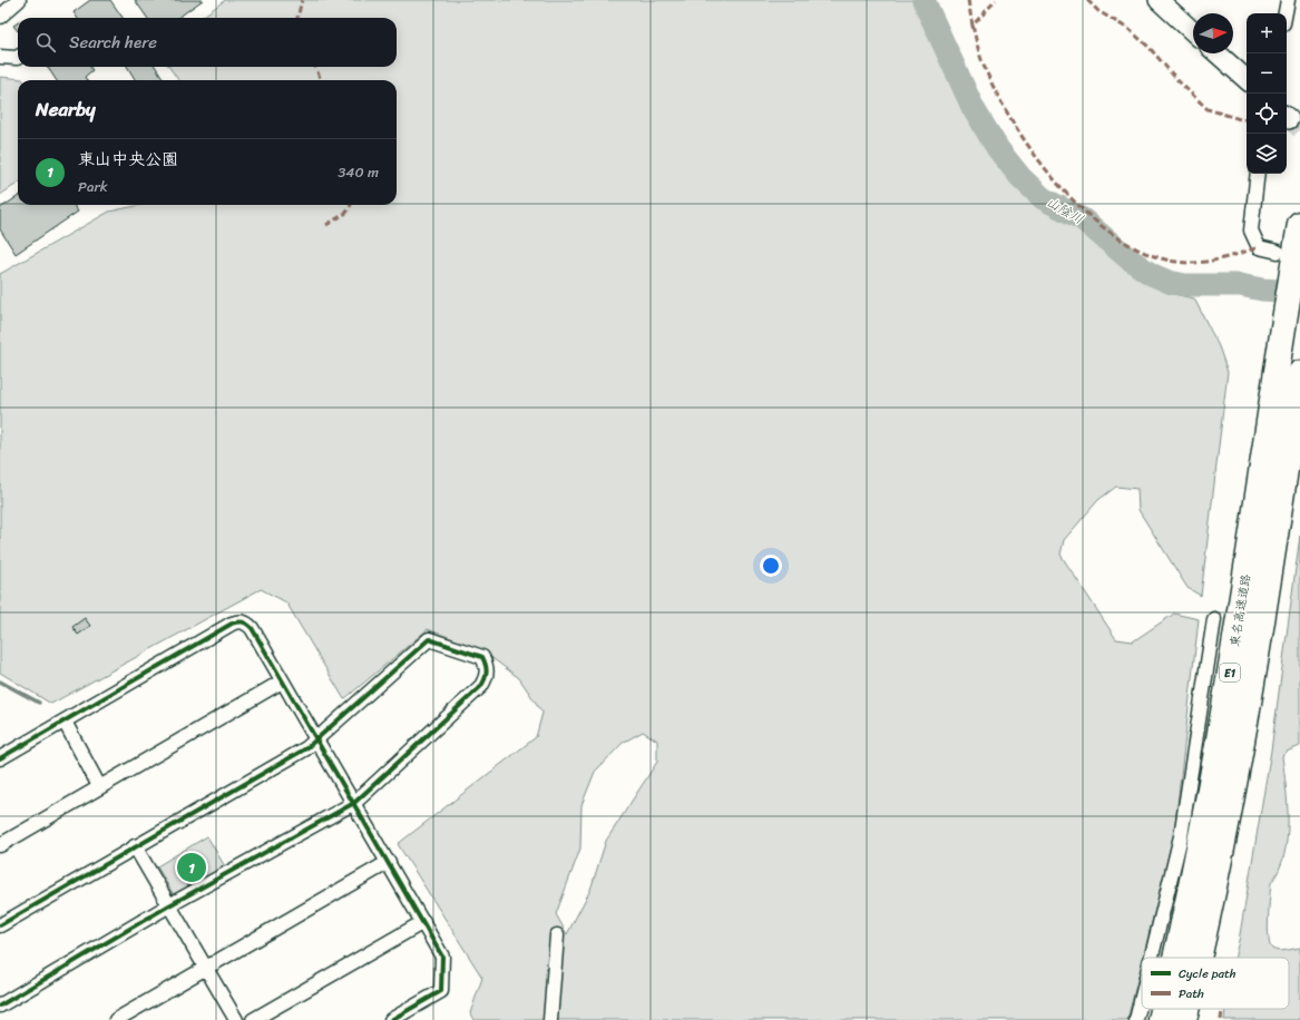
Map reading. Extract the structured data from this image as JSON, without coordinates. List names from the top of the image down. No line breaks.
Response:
{"streets":{"highway":["東名高速道路","E1"]},"water":["山陰川"],"legend":["Cycle path","Path"],"north":"right","page":{"map_buttons":["+","−"],"search":"Search here","heading":"Nearby","list":[{"mark":"1","name":"東山中央公園","note":"Park","value":"340 m"}],"pins":"1"}}
